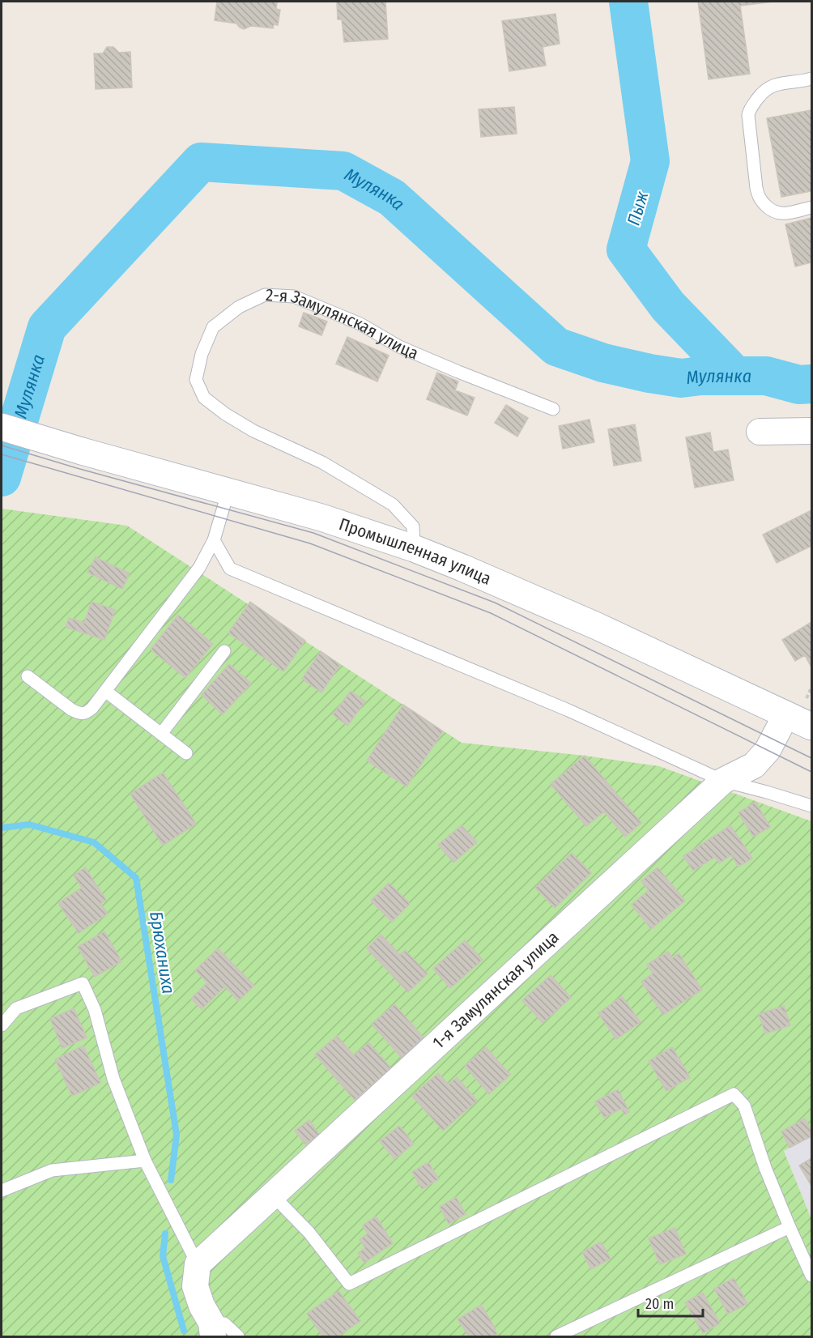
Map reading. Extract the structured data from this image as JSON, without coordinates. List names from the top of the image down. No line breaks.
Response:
{"streets":{"main road":["Промышленная улица"],"street":["1-я Замулянская улица"],"lane":["2-я Замулянская улица"]},"crossings":[["2-я Замулянская улица","Промышленная улица"],["Промышленная улица","1-я Замулянская улица"]],"water":["Мулянка","Пыж","Брюханиха"],"scale_bar":"20 m"}
